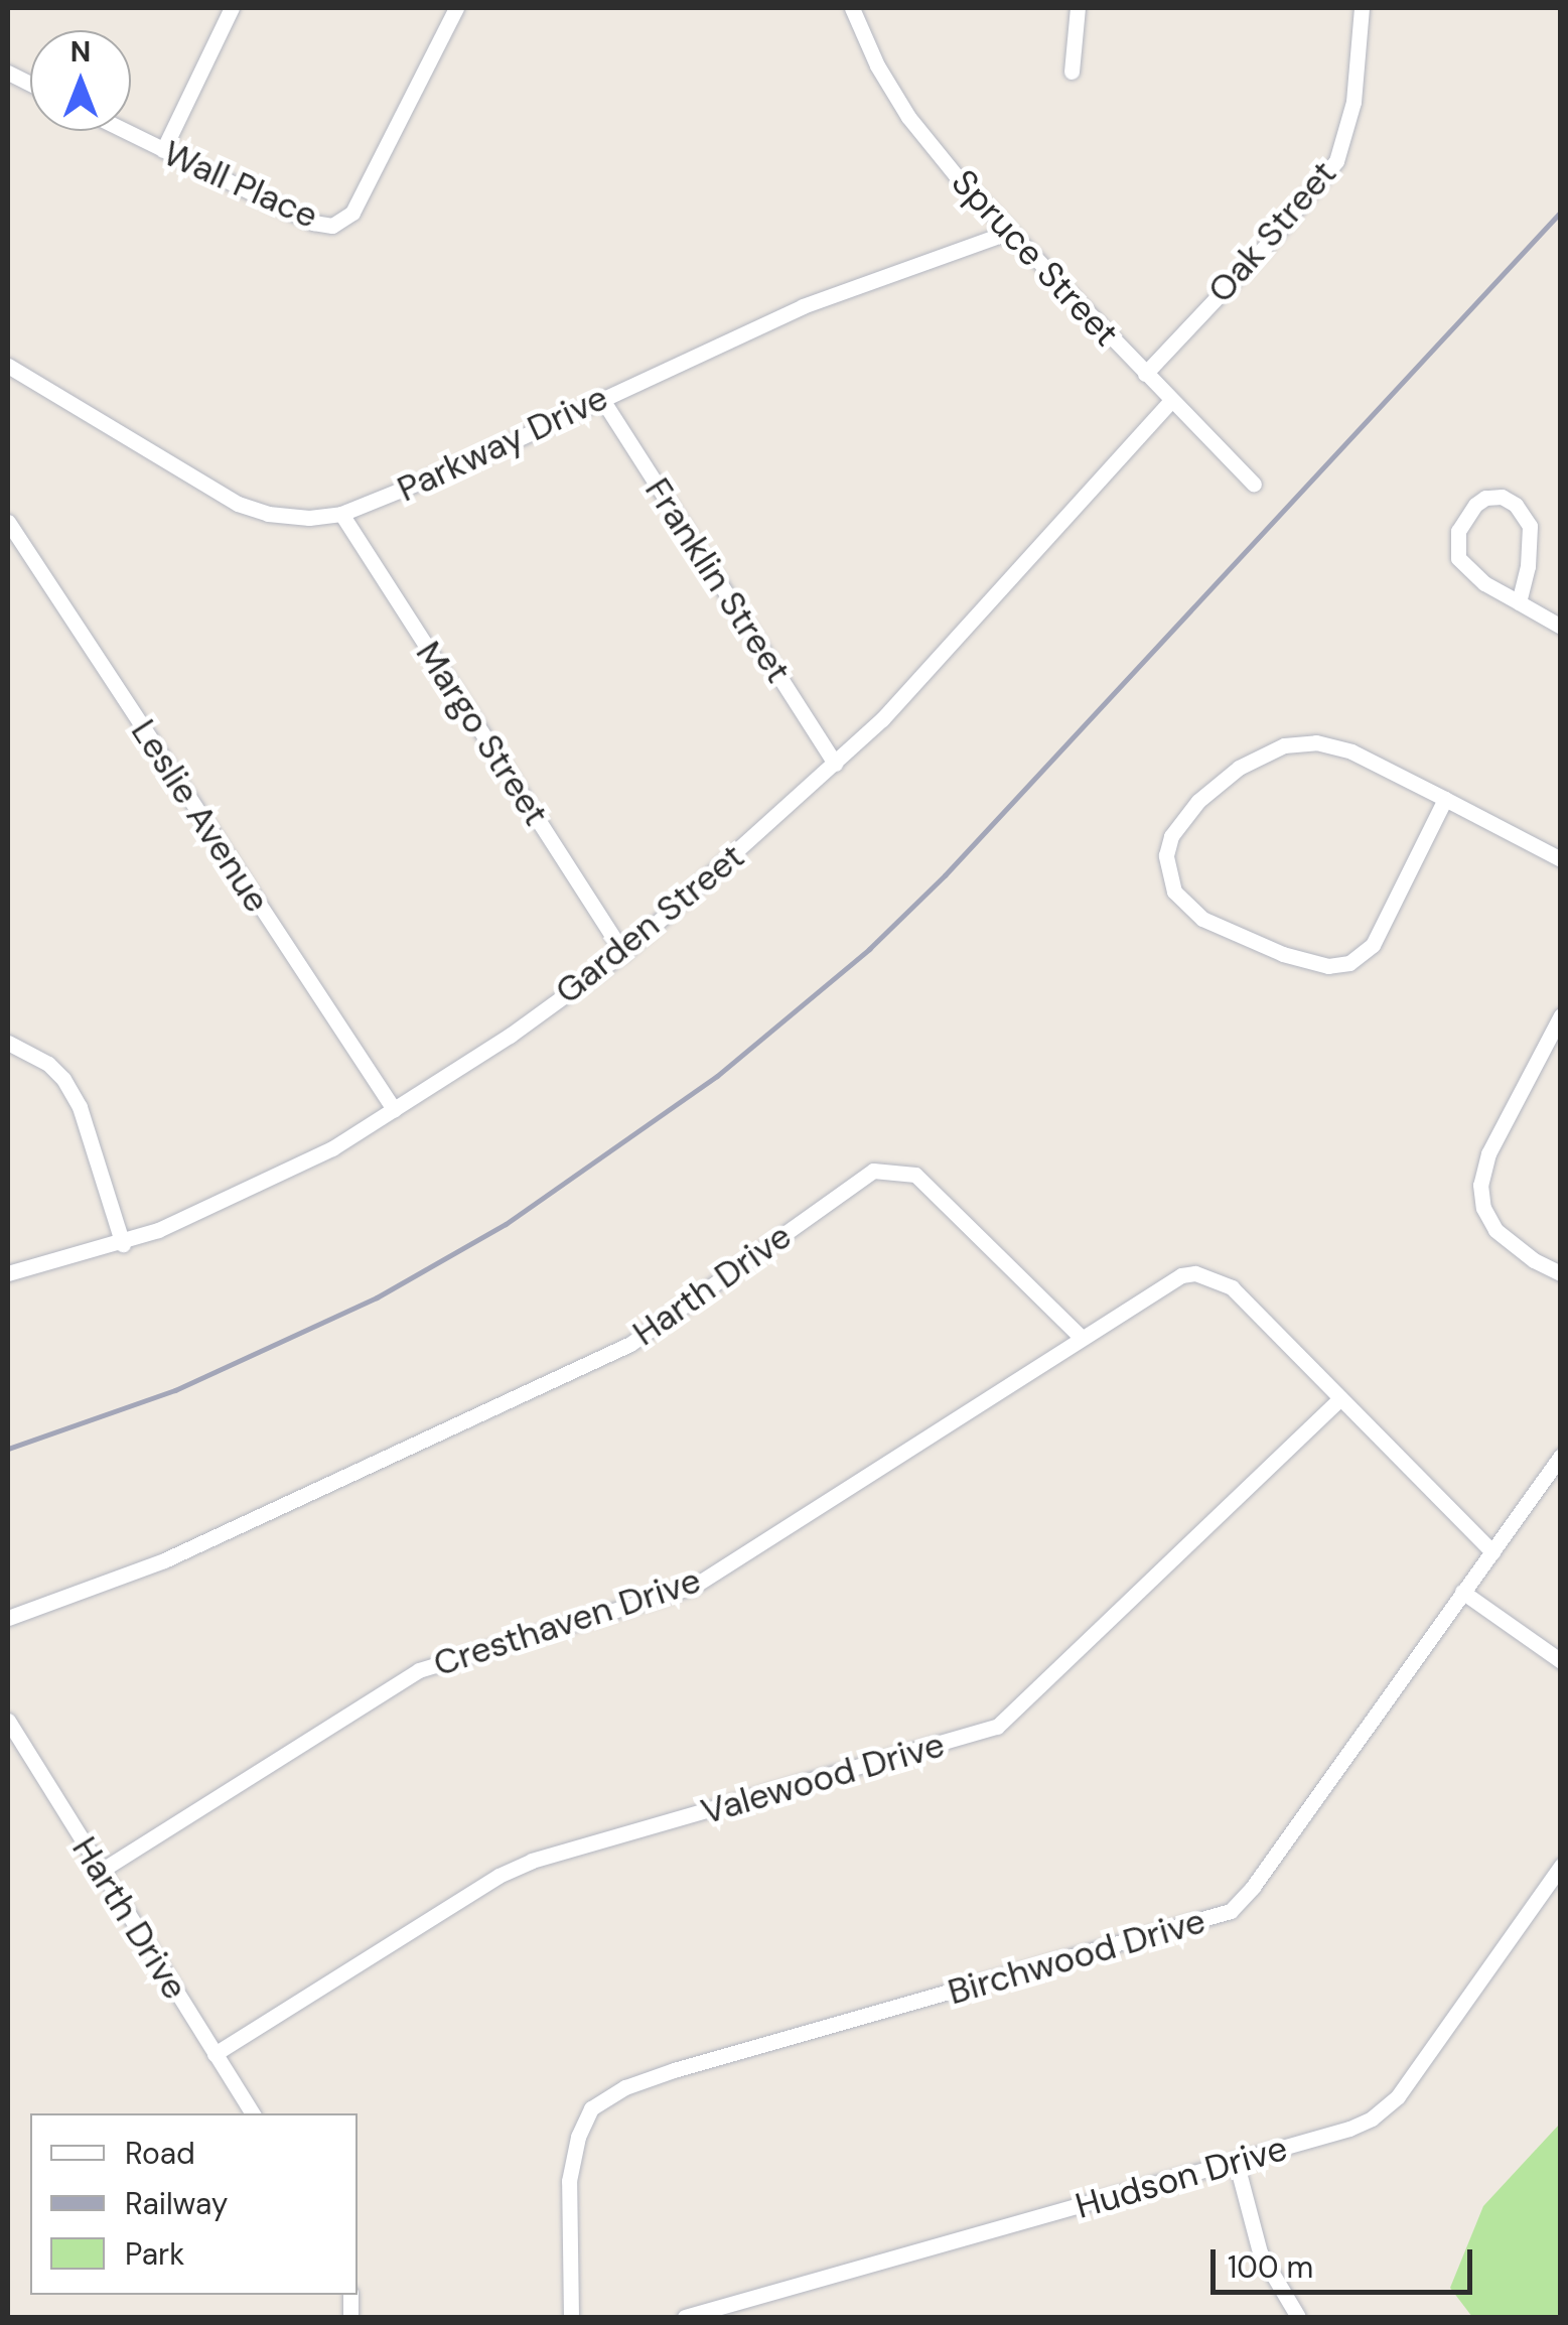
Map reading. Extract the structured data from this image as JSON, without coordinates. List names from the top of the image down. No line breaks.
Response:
{"streets":{"street":["Wall Place","Oak Street","Spruce Street","Parkway Drive","Franklin Street","Margo Street","Leslie Avenue","Garden Street","Harth Drive","Cresthaven Drive","Valewood Drive","Birchwood Drive","Hudson Drive"]},"crossings":[["Oak Street","Spruce Street"],["Spruce Street","Parkway Drive"],["Spruce Street","Garden Street"],["Parkway Drive","Franklin Street"],["Parkway Drive","Margo Street"],["Franklin Street","Garden Street"],["Margo Street","Garden Street"],["Leslie Avenue","Garden Street"],["Harth Drive","Cresthaven Drive"],["Harth Drive","Valewood Drive"]],"legend":["Road","Railway","Park"],"scale_bar":"100 m","north":"top"}
